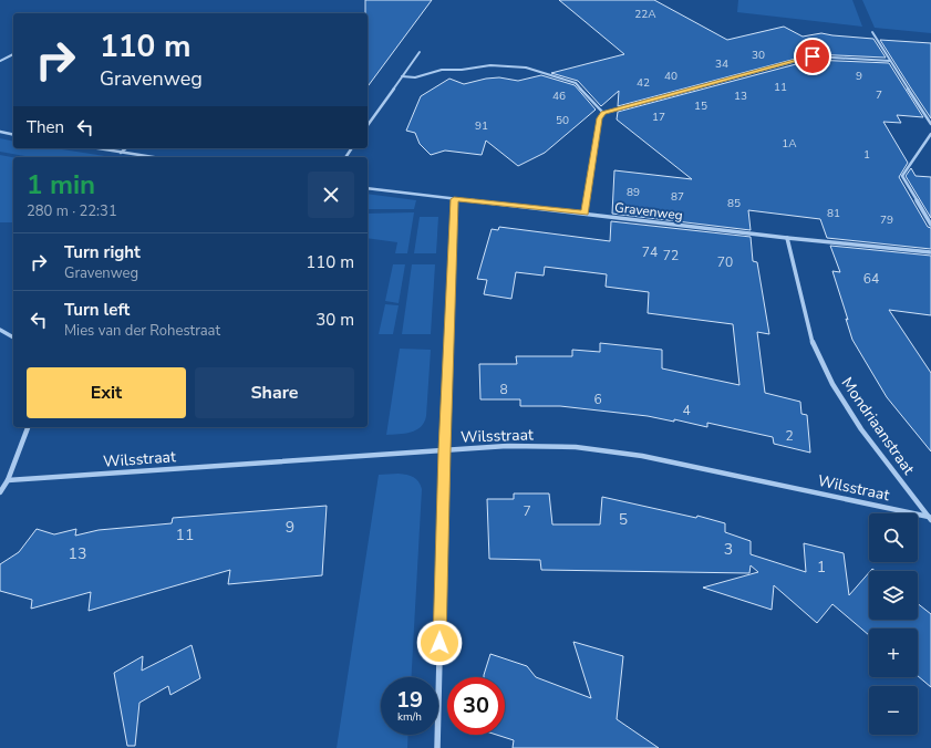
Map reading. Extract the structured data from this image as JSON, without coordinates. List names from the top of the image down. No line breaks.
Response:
{"streets":{"street":["Gravenweg","Mondriaanstraat","Wilsstraat"]},"crossings":[["Gravenweg","Mondriaanstraat"],["Mondriaanstraat","Wilsstraat"]],"house_numbers":["22A","30","34","40","9","42","11","7","46","13","15","17","50","91","1A","1","89","87","85","81","79","74","72","70","64","8","6","4","2","7","5","9","11","3","13","1"],"page":{"turn":["110 m","Gravenweg"],"then":"Then","heading":["1 min","280 m · 22:31"],"list":[{"name":"Turn right","note":"Gravenweg","value":"110 m"},{"name":"Turn left","note":"Mies van der Rohestraat","value":"30 m"}],"buttons":["Exit","Share"],"map_buttons":["+","−"],"speed":"19 km/h","limit":"30"}}
